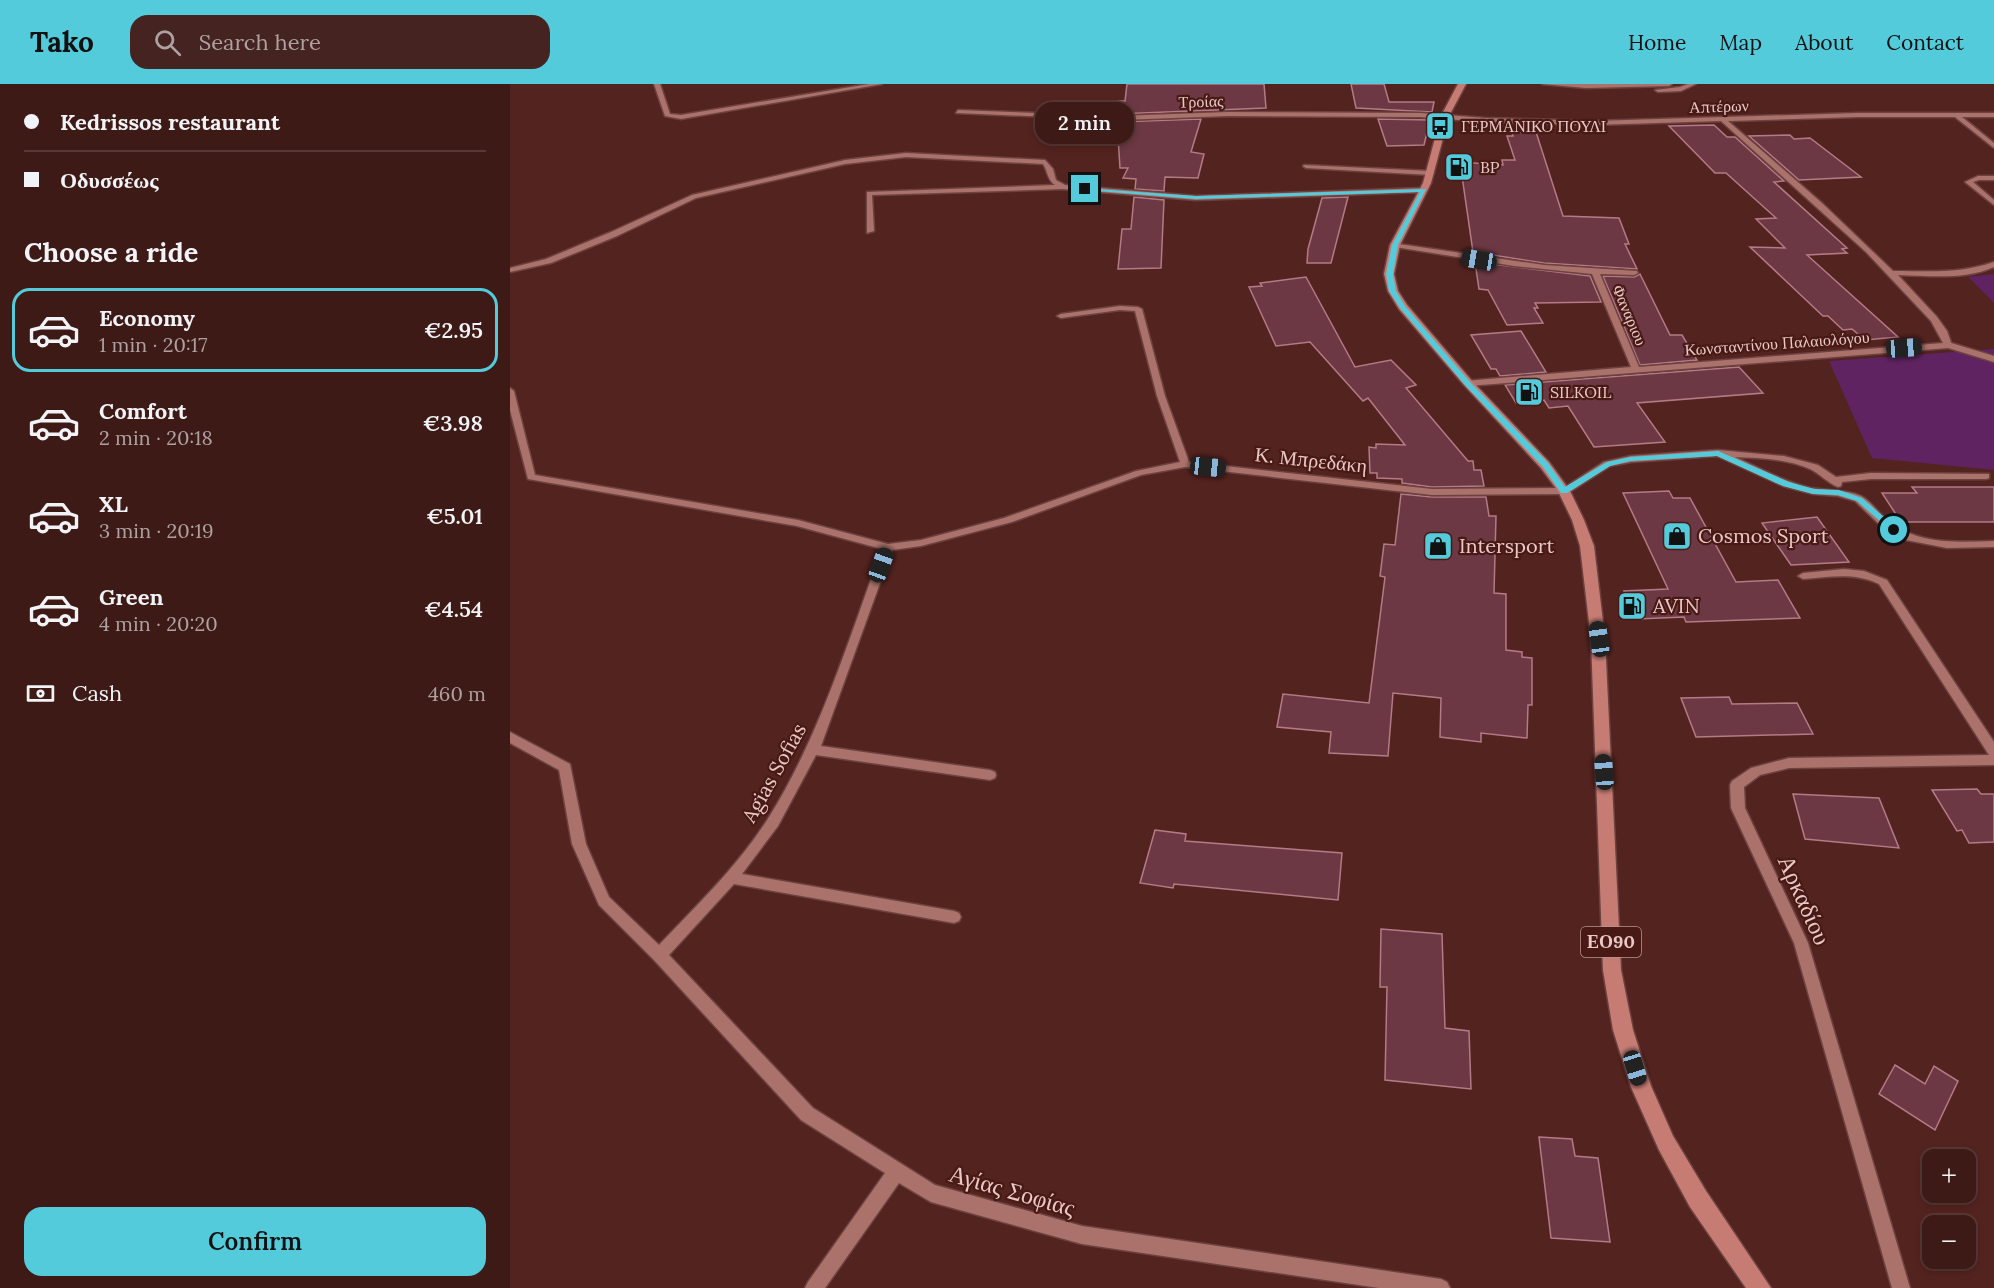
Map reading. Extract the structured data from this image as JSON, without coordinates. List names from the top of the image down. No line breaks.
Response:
{"streets":{"main road":["ΕΟ90"],"street":["Τροίας","Απτέρων","Φαναριου","Κωνσταντίνου Παλαιολόγου","Κ. Μπρεδάκη","Agias Sofias","Αρκαδίου","Αγίας Σοφίας"]},"crossings":[["Τροίας","Απτέρων"],["Τροίας","ΕΟ90"],["Απτέρων","ΕΟ90"],["Φαναριου","Κωνσταντίνου Παλαιολόγου"],["Κωνσταντίνου Παλαιολόγου","ΕΟ90"],["Κ. Μπρεδάκη","Agias Sofias"],["Κ. Μπρεδάκη","ΕΟ90"],["Agias Sofias","Αγίας Σοφίας"]],"places":{"bus stop":["ΓΕΡΜΑΝΙΚΟ ΠΟΥΛΙ"],"fuel station":["BP","SILKOIL","AVIN"],"shop":["Cosmos Sport","Intersport"]},"page":{"header":"Tako","search":"Search here","nav":["Home","Map","About","Contact"],"banner":["Kedrissos restaurant","Οδυσσέως"],"bubble":"2 min","heading":"Choose a ride","list":[{"name":"Economy","note":"1 min · 20:17","value":"€2.95"},{"name":"Comfort","note":"2 min · 20:18","value":"€3.98"},{"name":"XL","note":"3 min · 20:19","value":"€5.01"},{"name":"Green","note":"4 min · 20:20","value":"€4.54"}],"pay":["Cash","460 m"],"map_buttons":["+","−"],"buttons":"Confirm"}}
